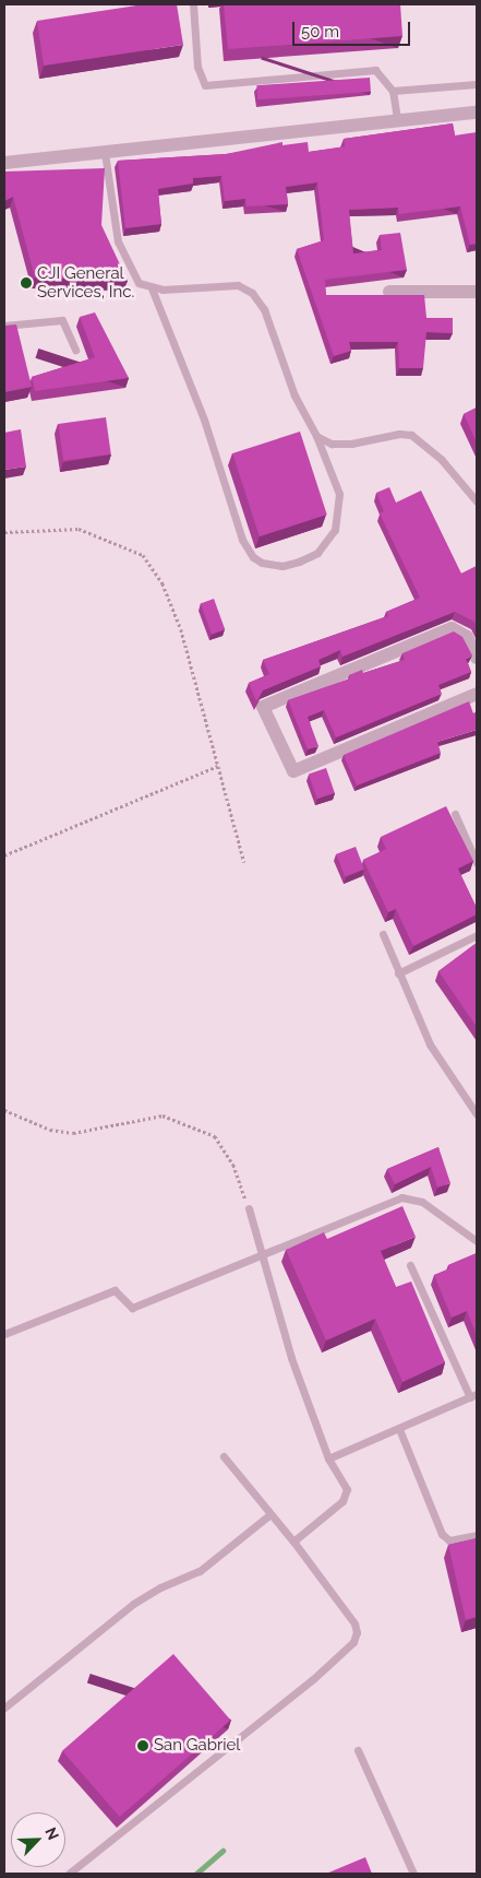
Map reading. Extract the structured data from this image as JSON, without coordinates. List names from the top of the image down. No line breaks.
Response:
{"places":["CJI General Services, Inc.","San Gabriel"],"scale_bar":"50 m","north":"top right"}
